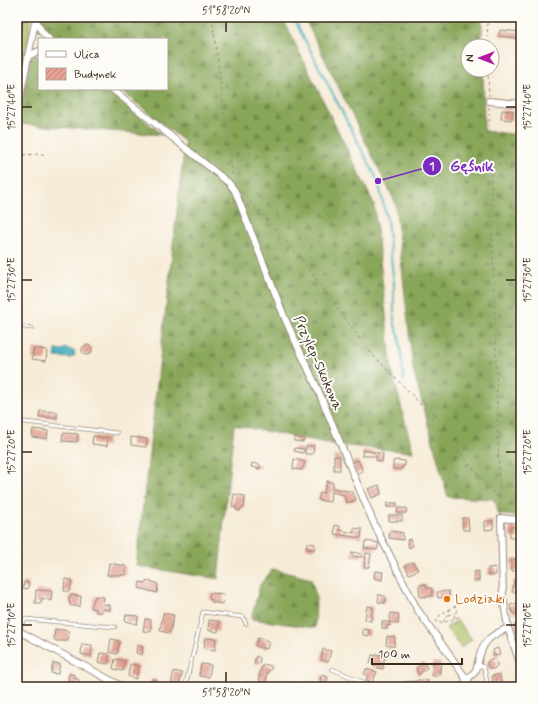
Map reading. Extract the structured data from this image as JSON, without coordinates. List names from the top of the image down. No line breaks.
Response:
{"streets":{"street":["Przylep-Skokowa"]},"places":["Gęśnik","Lodziaki"],"legend":["Ulica","Budynek"],"scale_bar":"100 m","north":"left","coordinates":["51°58'20\"N","15°27'40\"E","15°27'30\"E","15°27'20\"E","15°27'10\"E"]}
